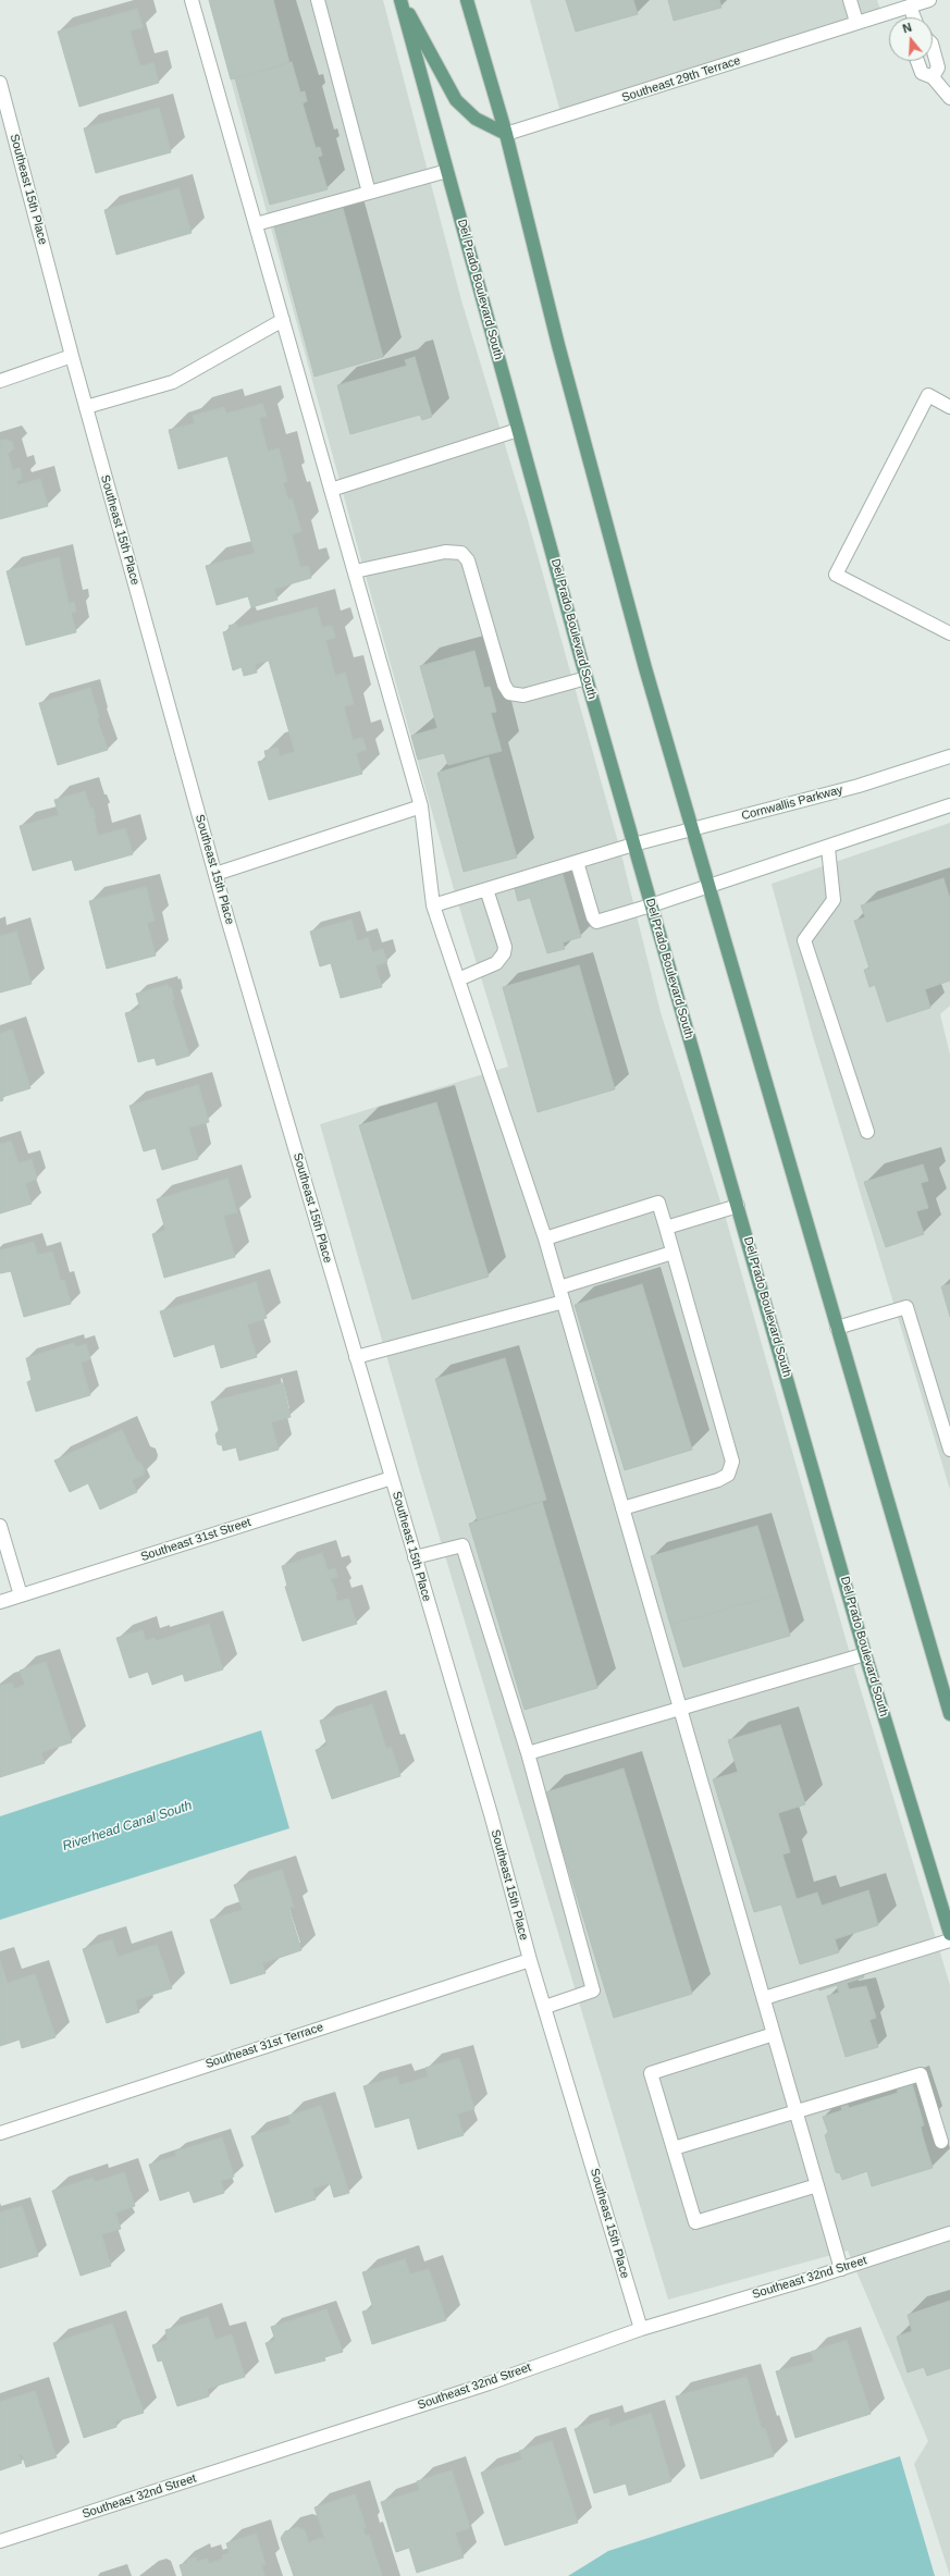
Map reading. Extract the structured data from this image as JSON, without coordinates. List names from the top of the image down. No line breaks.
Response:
{"streets":{"main road":["Del Prado Boulevard South"],"street":["Southeast 29th Terrace","Southeast 15th Place","Cornwallis Parkway","Southeast 31st Street","Southeast 31st Terrace","Southeast 32nd Street"]},"crossings":[["Southeast 15th Place","Southeast 31st Street"],["Southeast 15th Place","Southeast 31st Terrace"],["Southeast 15th Place","Southeast 32nd Street"],["Del Prado Boulevard South","Cornwallis Parkway"]],"water":["Riverhead Canal South"],"north":"top"}
